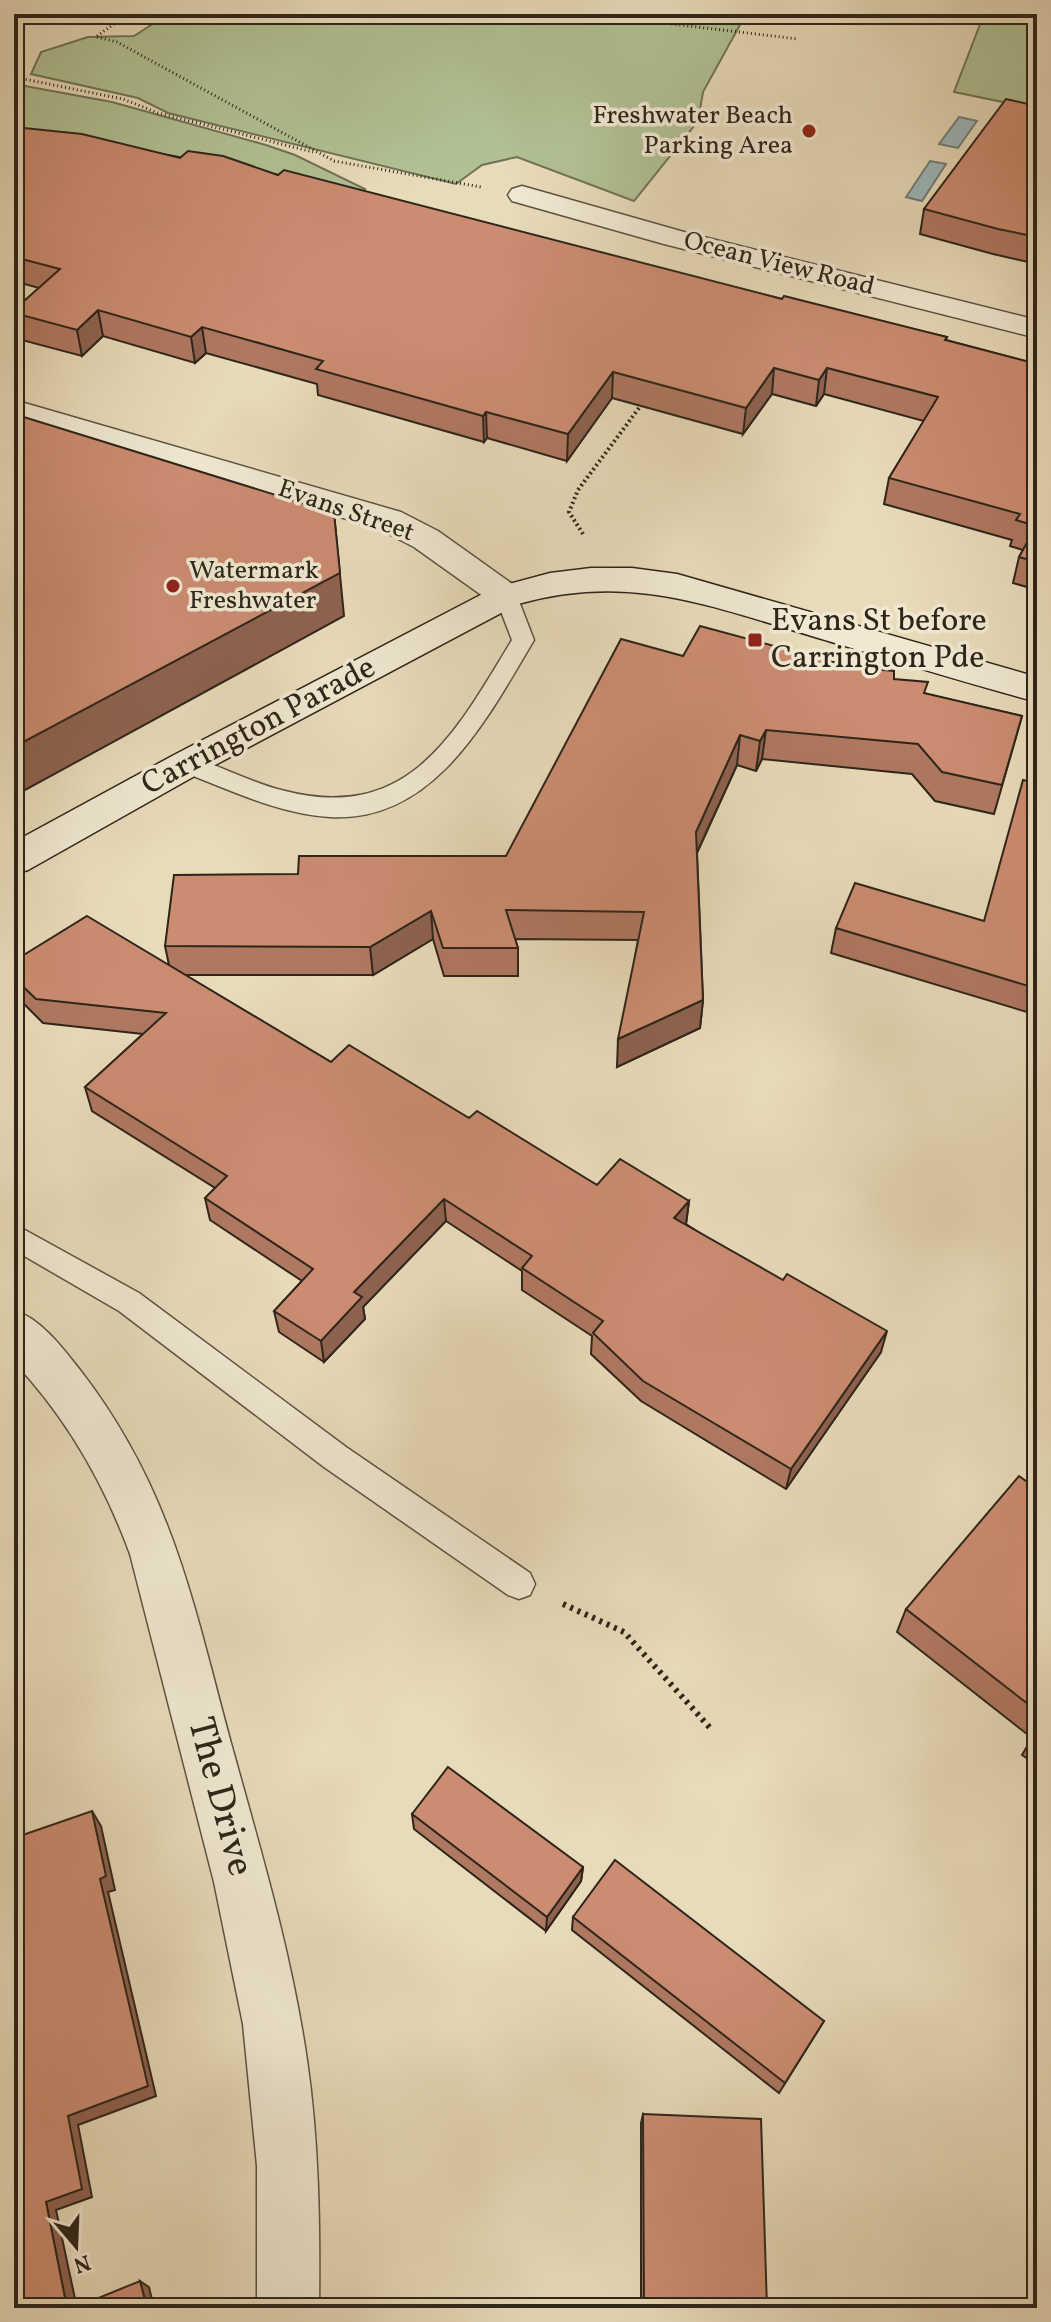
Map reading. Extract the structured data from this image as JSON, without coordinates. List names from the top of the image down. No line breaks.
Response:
{"streets":{"street":["Ocean View Road","Evans Street","Carrington Parade","The Drive"]},"crossings":[["Evans Street","Carrington Parade"]],"places":{"other":["Freshwater Beach Parking Area","Watermark Freshwater"],"transit":["Evans St before Carrington Pde"]},"north":"bottom"}
